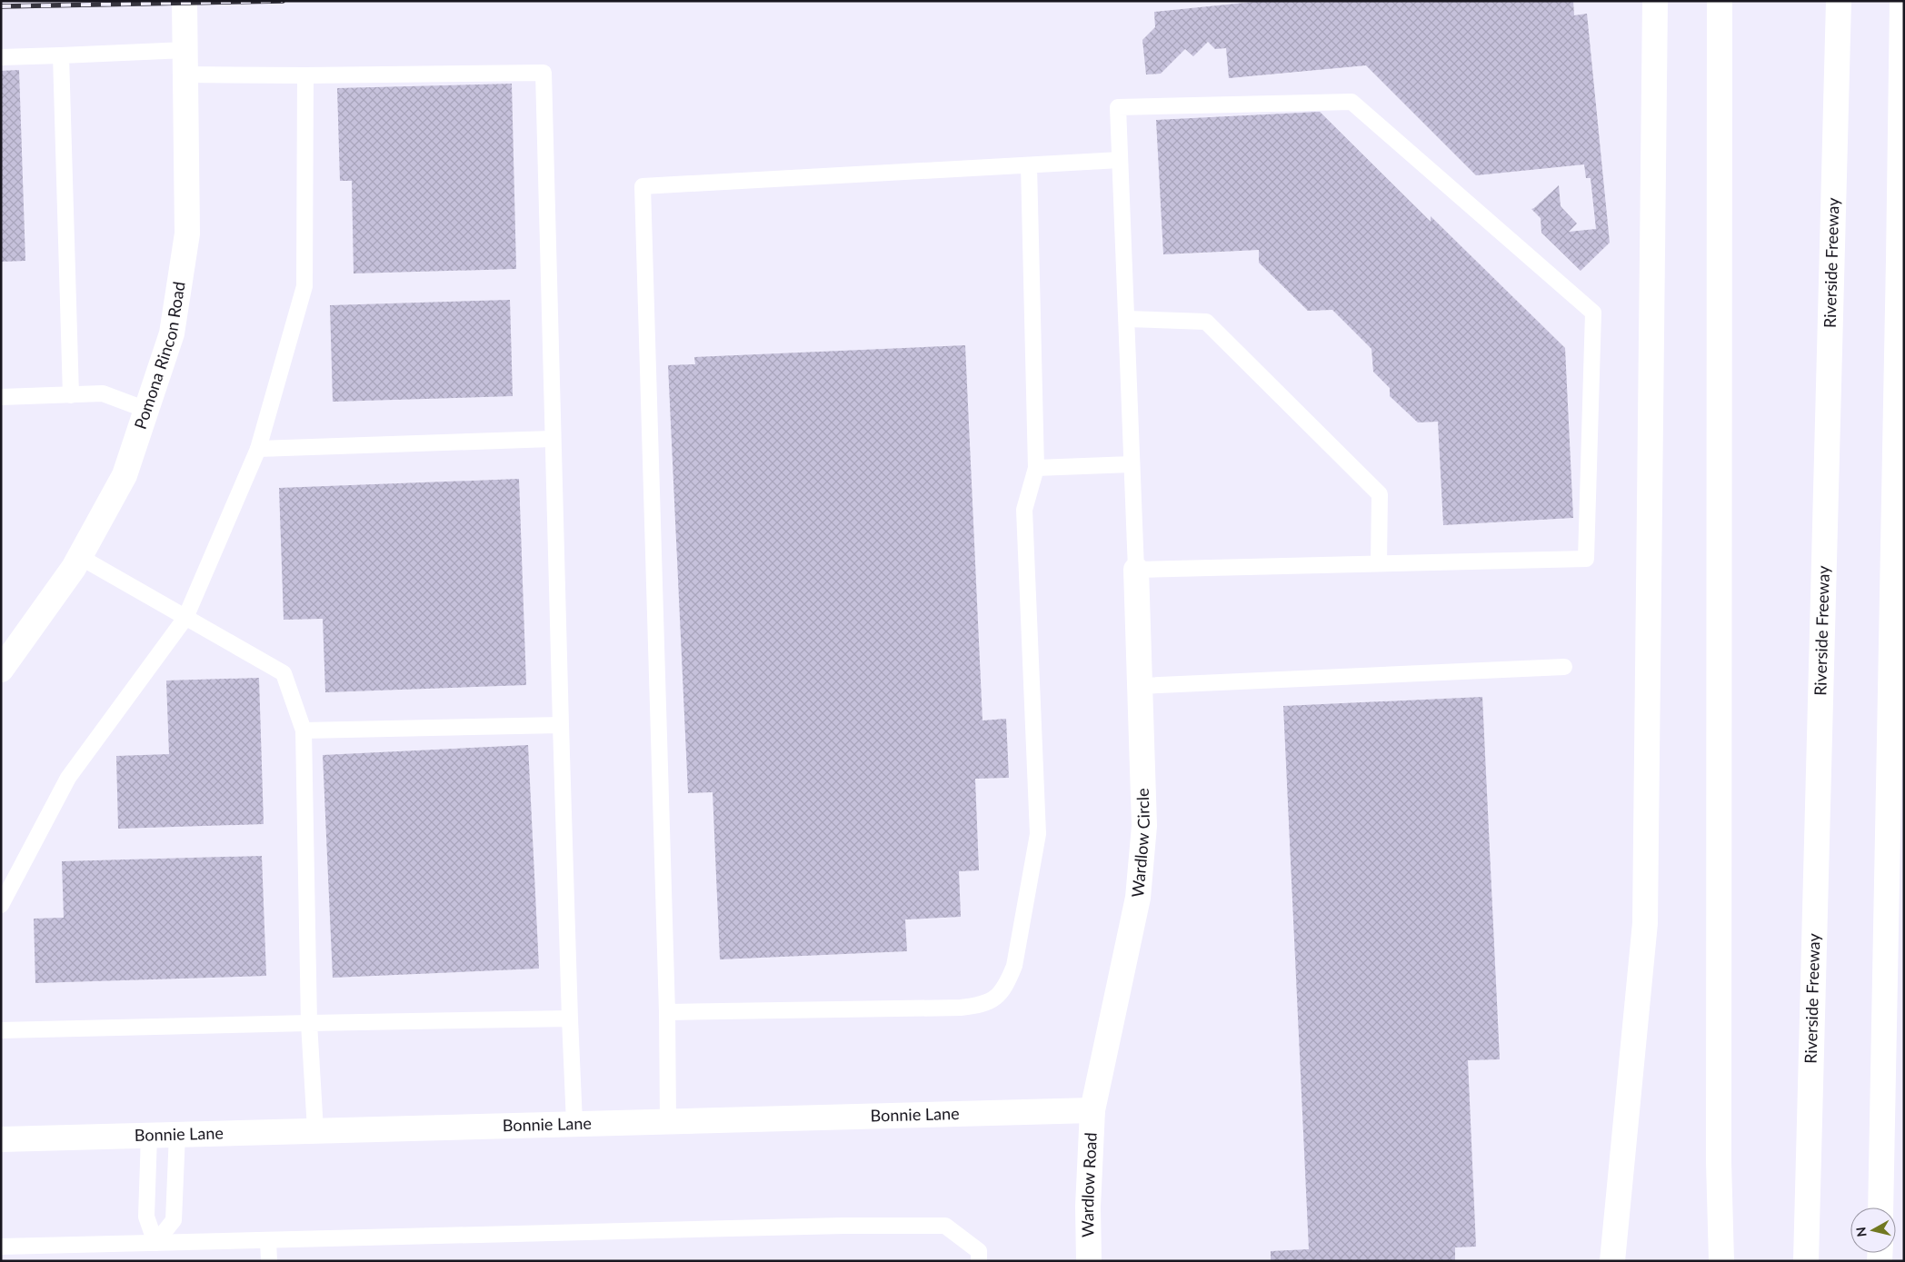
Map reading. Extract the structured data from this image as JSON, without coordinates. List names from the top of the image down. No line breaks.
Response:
{"streets":{"main road":["Riverside Freeway","Pomona Rincon Road","Wardlow Circle","Bonnie Lane","Wardlow Road"]},"crossings":[["Wardlow Circle","Bonnie Lane"],["Wardlow Circle","Wardlow Road"],["Bonnie Lane","Wardlow Road"]],"north":"left"}
